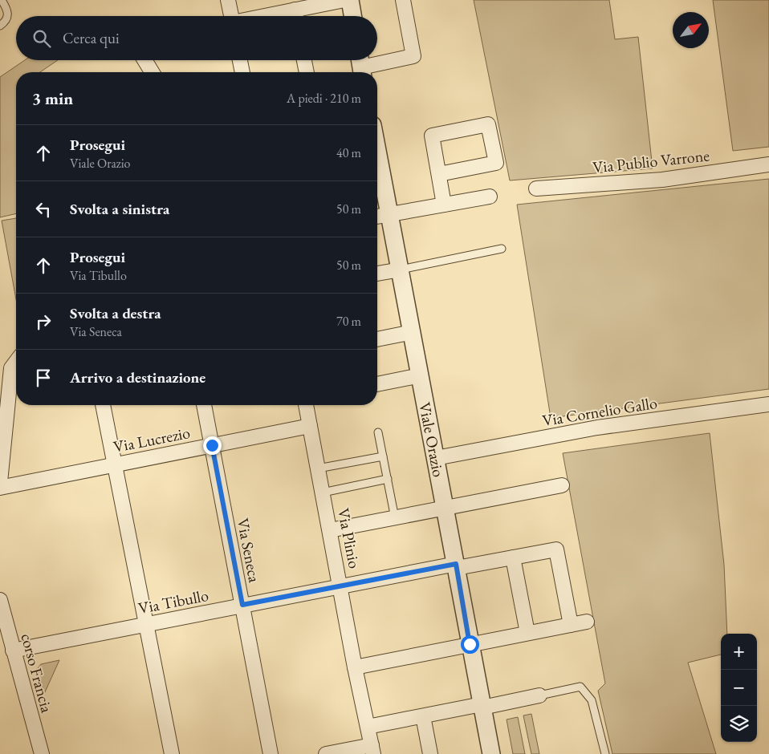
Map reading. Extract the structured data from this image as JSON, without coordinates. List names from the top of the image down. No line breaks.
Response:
{"streets":{"street":["Via Publio Varrone","Via Cornelio Gallo","Via Lucrezio","Viale Orazio","Via Plinio","Via Seneca","Via Tibullo","corso Francia"]},"crossings":[["Via Cornelio Gallo","Viale Orazio"],["Via Lucrezio","Via Plinio"],["Via Lucrezio","Via Seneca"],["Viale Orazio","Via Tibullo"],["Via Plinio","Via Tibullo"],["Via Seneca","Via Tibullo"],["Via Tibullo","corso Francia"]],"north":"top right","page":{"search":"Cerca qui","heading":["3 min","A piedi · 210 m"],"list":[["Prosegui","Viale Orazio","40 m"],["Svolta a sinistra","50 m"],["Prosegui","Via Tibullo","50 m"],["Svolta a destra","Via Seneca","70 m"],"Arrivo a destinazione"],"map_buttons":["+","−"]}}
